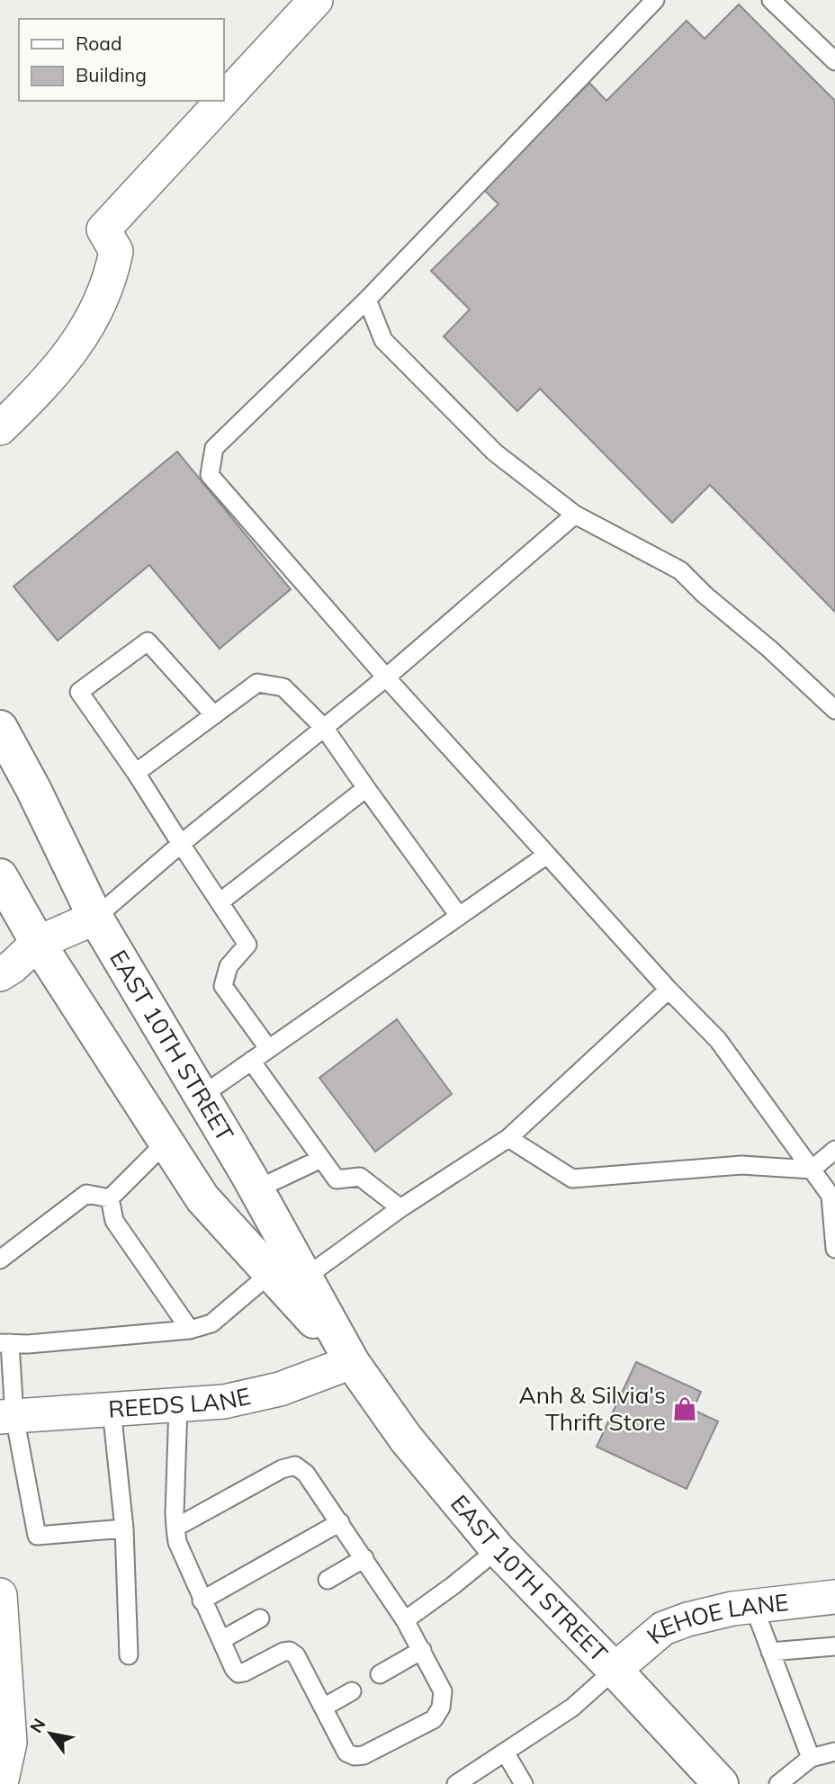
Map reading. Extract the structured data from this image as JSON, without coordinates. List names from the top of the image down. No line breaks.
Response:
{"streets":{"main road":["EAST 10TH STREET"],"street":["REEDS LANE","KEHOE LANE"]},"crossings":[["EAST 10TH STREET","REEDS LANE"],["EAST 10TH STREET","KEHOE LANE"]],"places":{"shop":["Anh & Silvia's Thrift Store"]},"legend":["Road","Building"],"north":"top left"}
